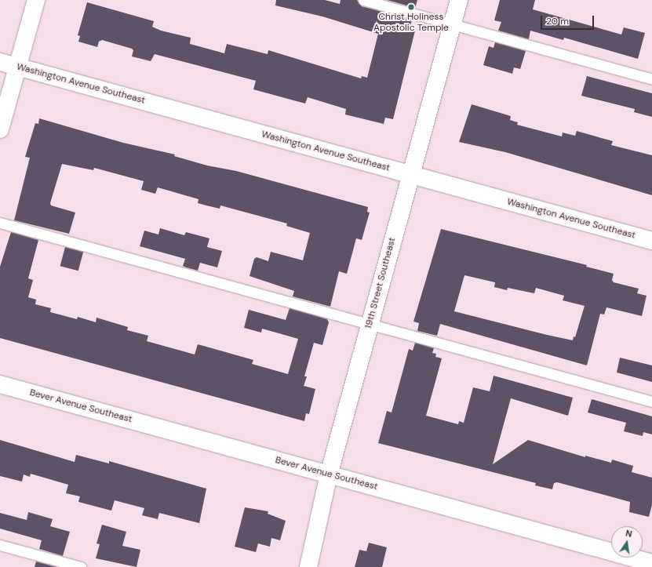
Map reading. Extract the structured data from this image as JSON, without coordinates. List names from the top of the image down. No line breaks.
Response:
{"streets":{"street":["Washington Avenue Southeast","19th Street Southeast","Bever Avenue Southeast"]},"crossings":[["Washington Avenue Southeast","19th Street Southeast"],["19th Street Southeast","Bever Avenue Southeast"]],"places":["Christ Holiness Apostolic Temple"],"scale_bar":"20 m","north":"top"}
